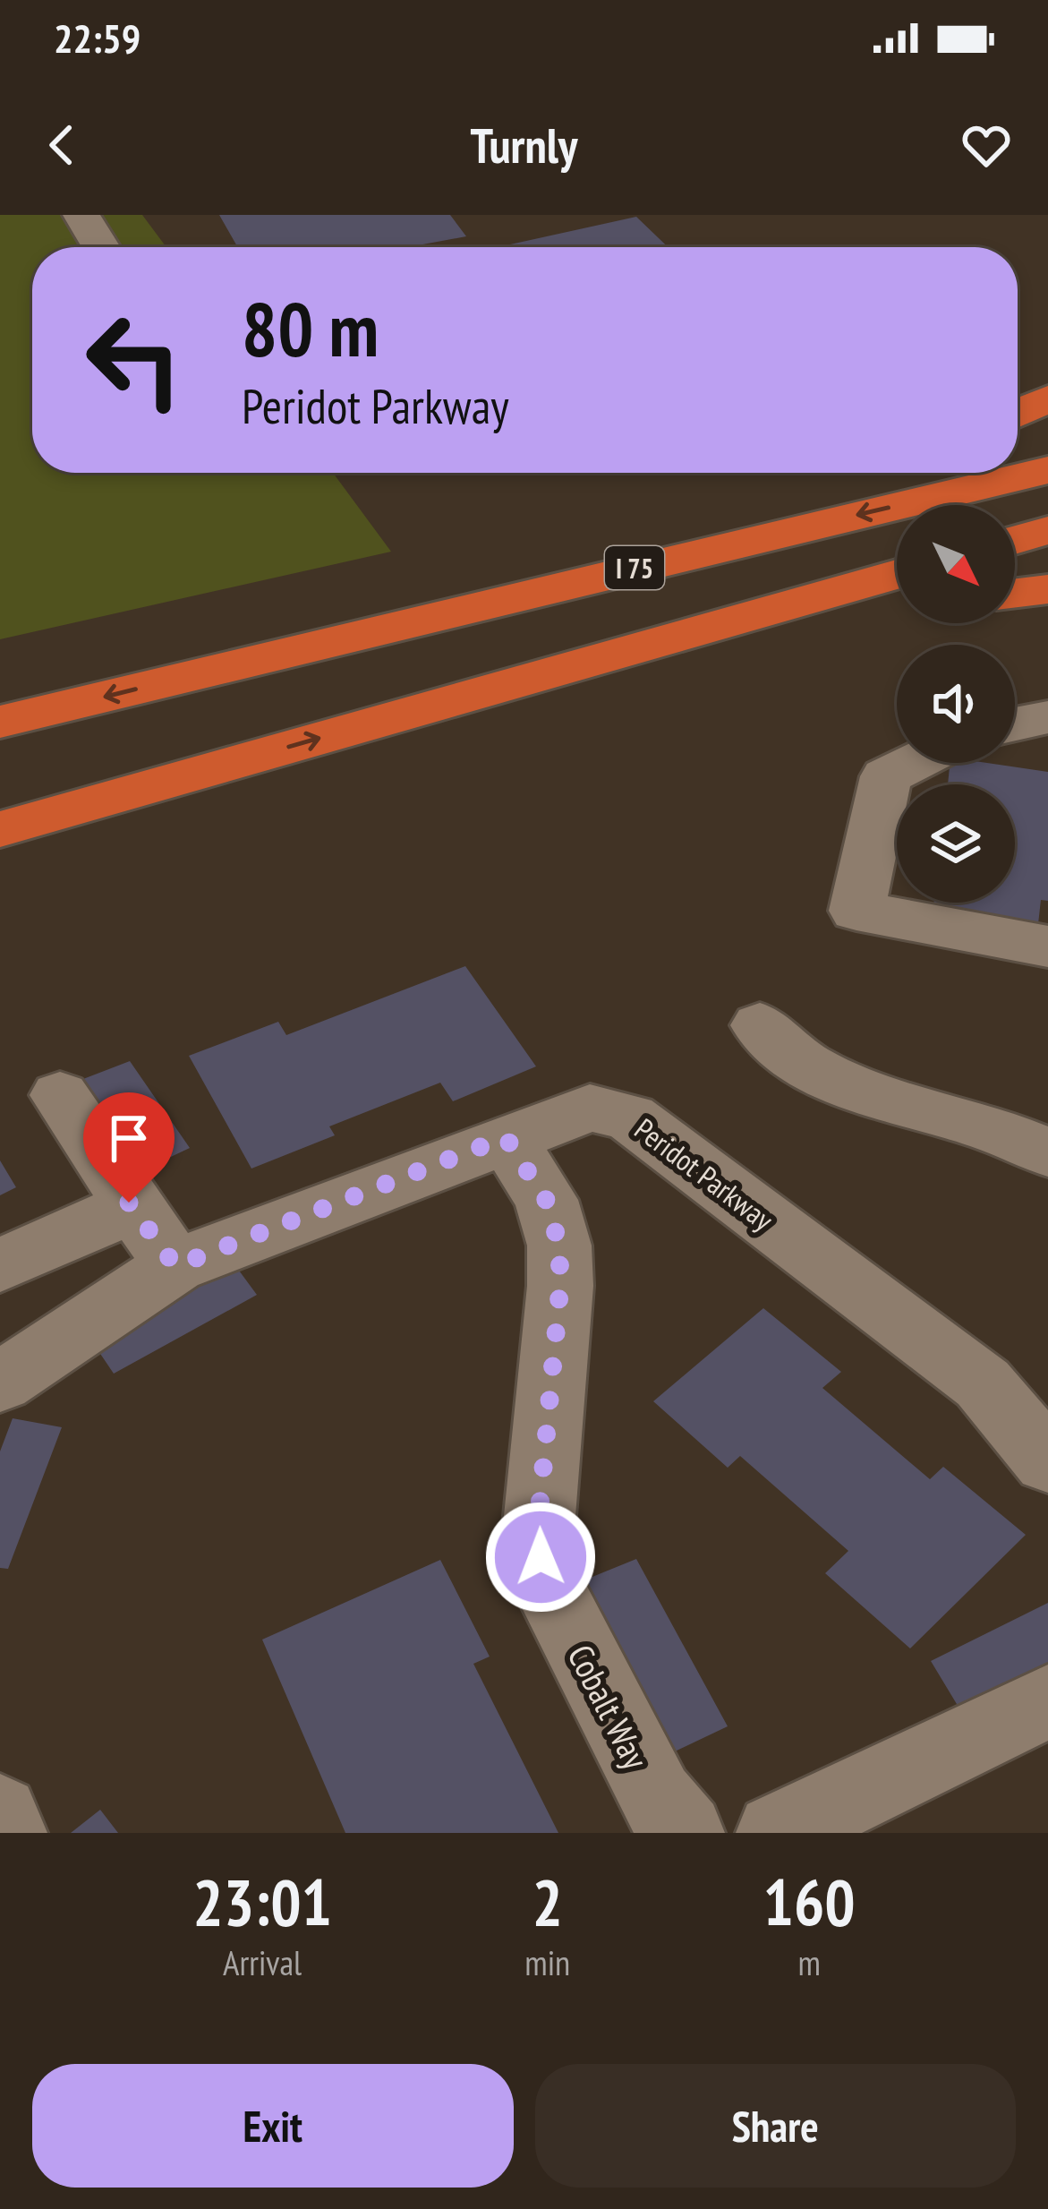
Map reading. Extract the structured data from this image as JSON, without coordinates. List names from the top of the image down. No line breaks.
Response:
{"streets":{"highway":["I 75"],"street":["Peridot Parkway","Cobalt Way"]},"crossings":[["Peridot Parkway","Cobalt Way"]],"north":"bottom right","page":{"status":"22:59","header":"Turnly","turn":["80 m","Peridot Parkway"],"eta":["23:01","Arrival","2","min","160","m"],"buttons":["Exit","Share"]}}
